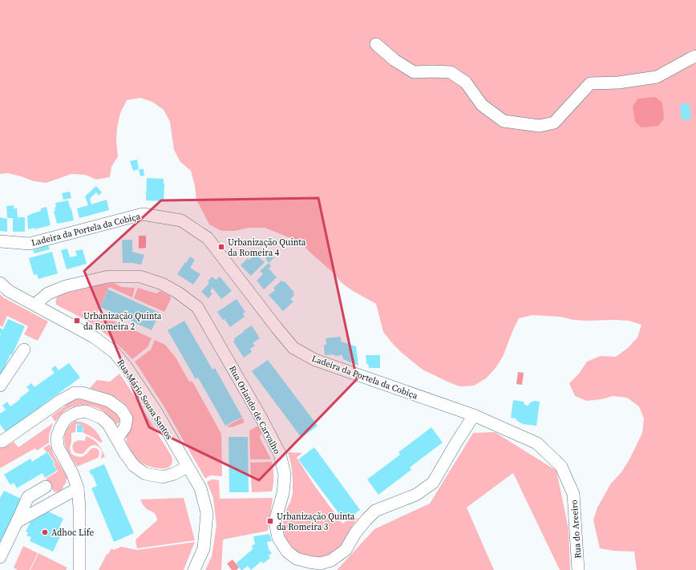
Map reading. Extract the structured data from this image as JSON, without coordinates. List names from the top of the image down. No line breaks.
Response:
{"streets":{"street":["Ladeira da Portela da Cobiça","Rua Mário Sousa Santos","Rua Orlando de Carvalho","Rua do Areeiro"]},"crossings":[["Ladeira da Portela da Cobiça","Rua Orlando de Carvalho"],["Ladeira da Portela da Cobiça","Rua do Areeiro"],["Rua Mário Sousa Santos","Rua Orlando de Carvalho"]],"places":{"transit":["Urbanização Quinta da Romeira 4","Urbanização Quinta da Romeira 2","Urbanização Quinta da Romeira 3"],"other":["Adhoc Life"]}}
